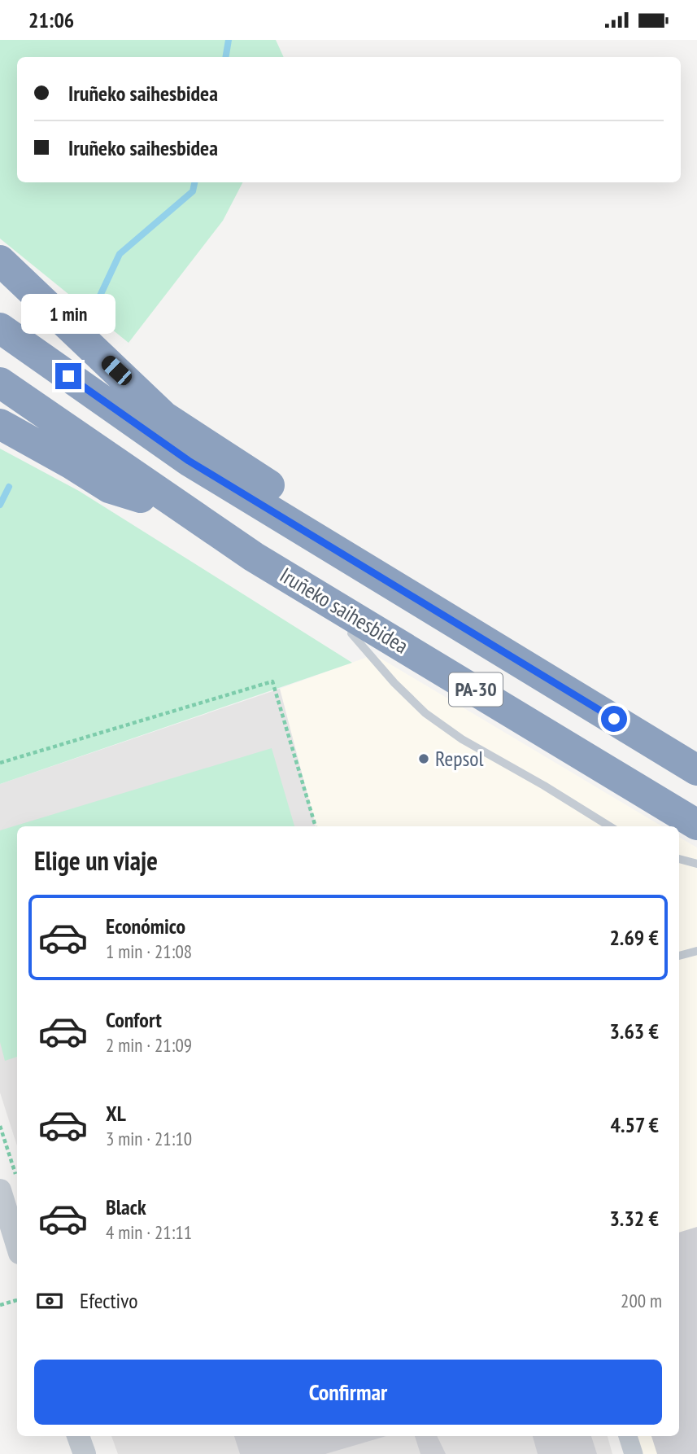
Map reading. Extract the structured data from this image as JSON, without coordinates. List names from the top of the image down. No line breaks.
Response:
{"streets":{"highway":["Iruñeko saihesbidea","PA-30"]},"places":["Repsol"],"page":{"status":"21:06","banner":["Iruñeko saihesbidea","Iruñeko saihesbidea"],"bubble":"1 min","heading":"Elige un viaje","list":[{"name":"Económico","note":"1 min · 21:08","value":"2.69 €"},{"name":"Confort","note":"2 min · 21:09","value":"3.63 €"},{"name":"XL","note":"3 min · 21:10","value":"4.57 €"},{"name":"Black","note":"4 min · 21:11","value":"3.32 €"}],"pay":["Efectivo","200 m"],"buttons":"Confirmar"}}
